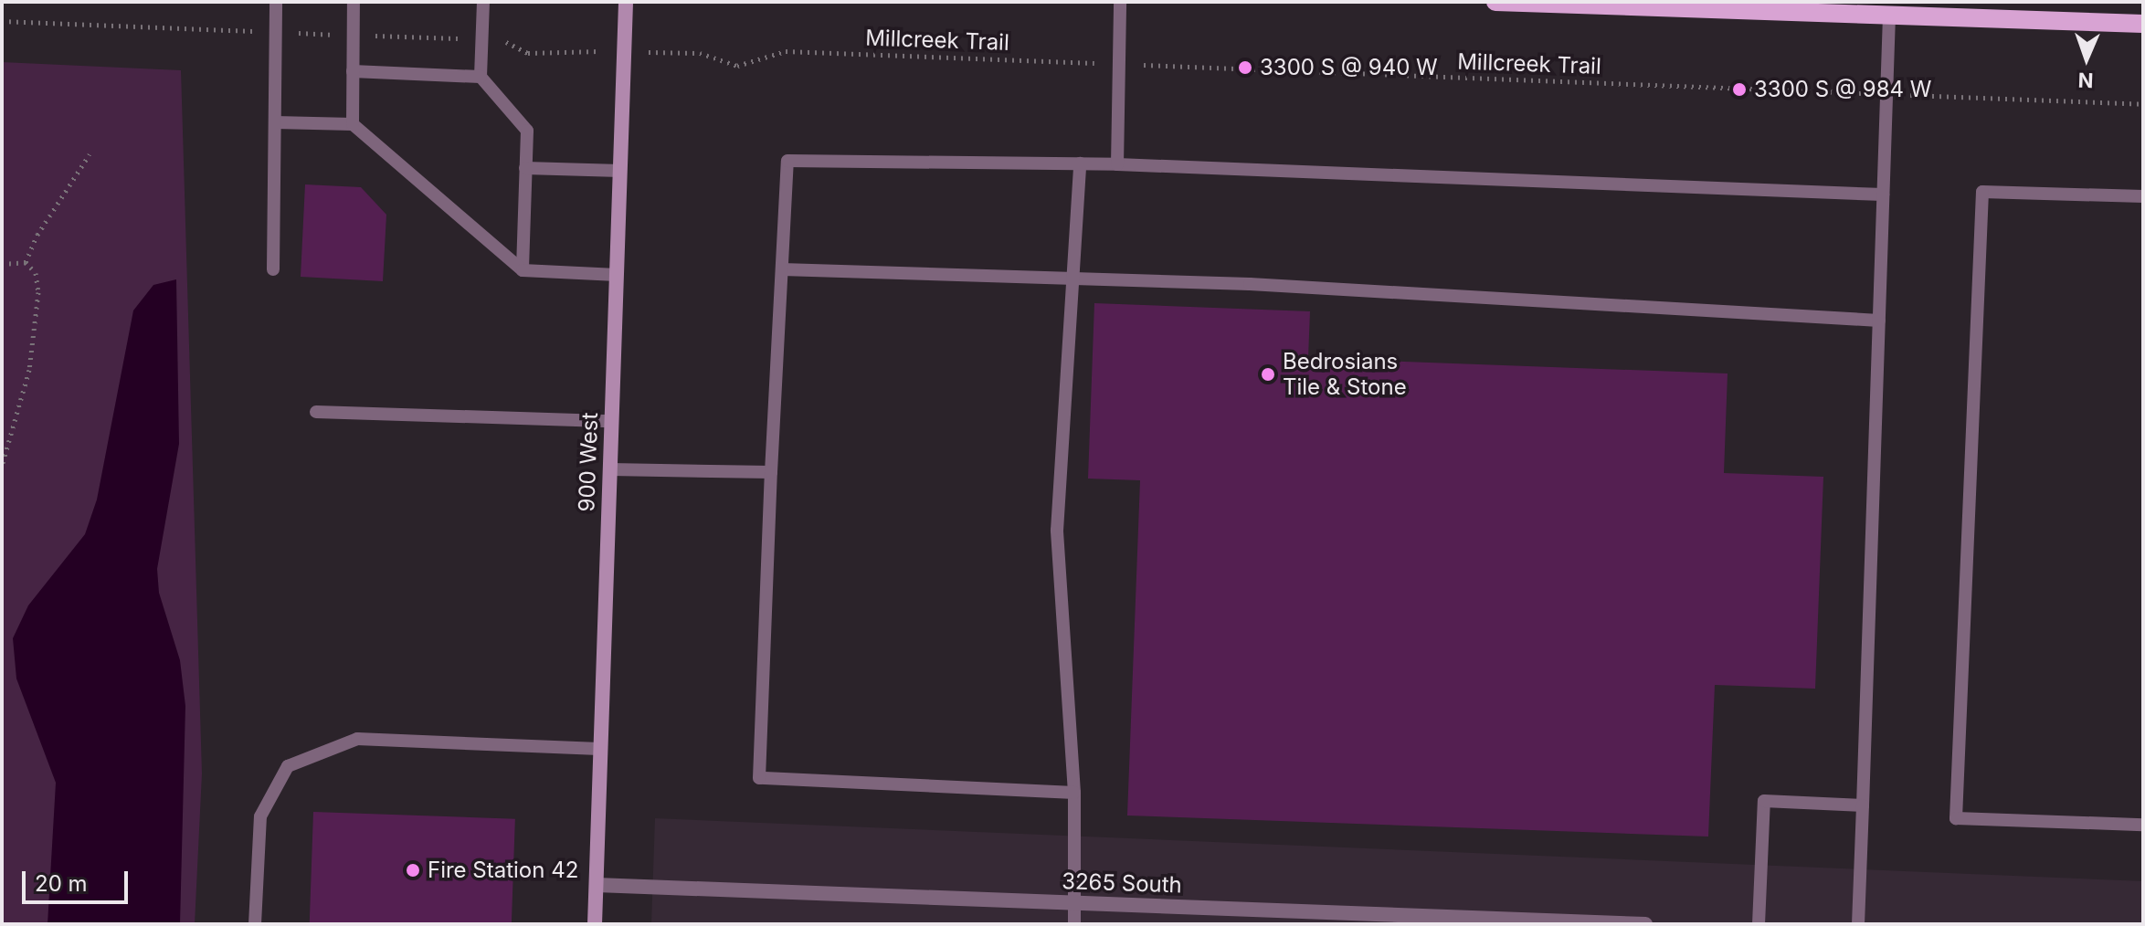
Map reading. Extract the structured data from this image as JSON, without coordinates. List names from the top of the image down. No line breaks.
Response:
{"streets":{"main road":["900 West"],"street":["3265 South"],"path":["Millcreek Trail"]},"crossings":[["900 West","3265 South"]],"places":["3300 S @ 940 W","3300 S @ 984 W","Bedrosians Tile & Stone","Fire Station 42"],"scale_bar":"20 m","north":"bottom"}
